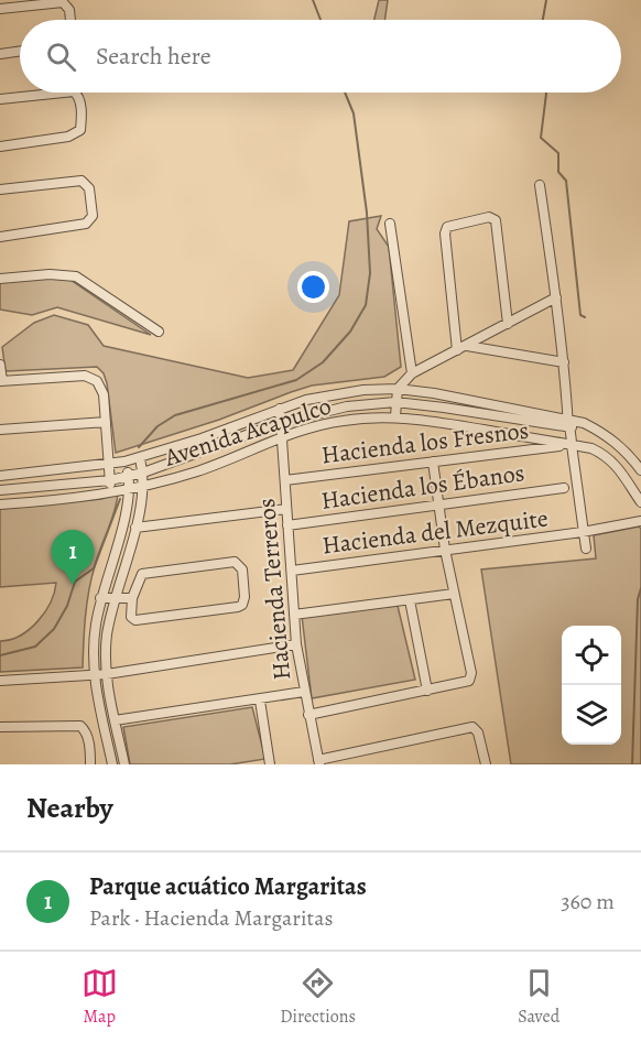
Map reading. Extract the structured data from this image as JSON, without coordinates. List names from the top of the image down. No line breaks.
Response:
{"streets":{"street":["Avenida Acapulco","Hacienda los Fresnos","Hacienda los Ébanos","Hacienda del Mezquite","Hacienda Terreros"]},"crossings":[["Avenida Acapulco","Hacienda los Fresnos"],["Avenida Acapulco","Hacienda Terreros"],["Hacienda los Fresnos","Hacienda Terreros"],["Hacienda los Ébanos","Hacienda Terreros"],["Hacienda del Mezquite","Hacienda Terreros"]],"page":{"search":"Search here","pins":"1","heading":"Nearby","list":[{"mark":"1","name":"Parque acuático Margaritas","note":"Park · Hacienda Margaritas","value":"360 m"}],"nav":["Map","Directions","Saved"]}}
